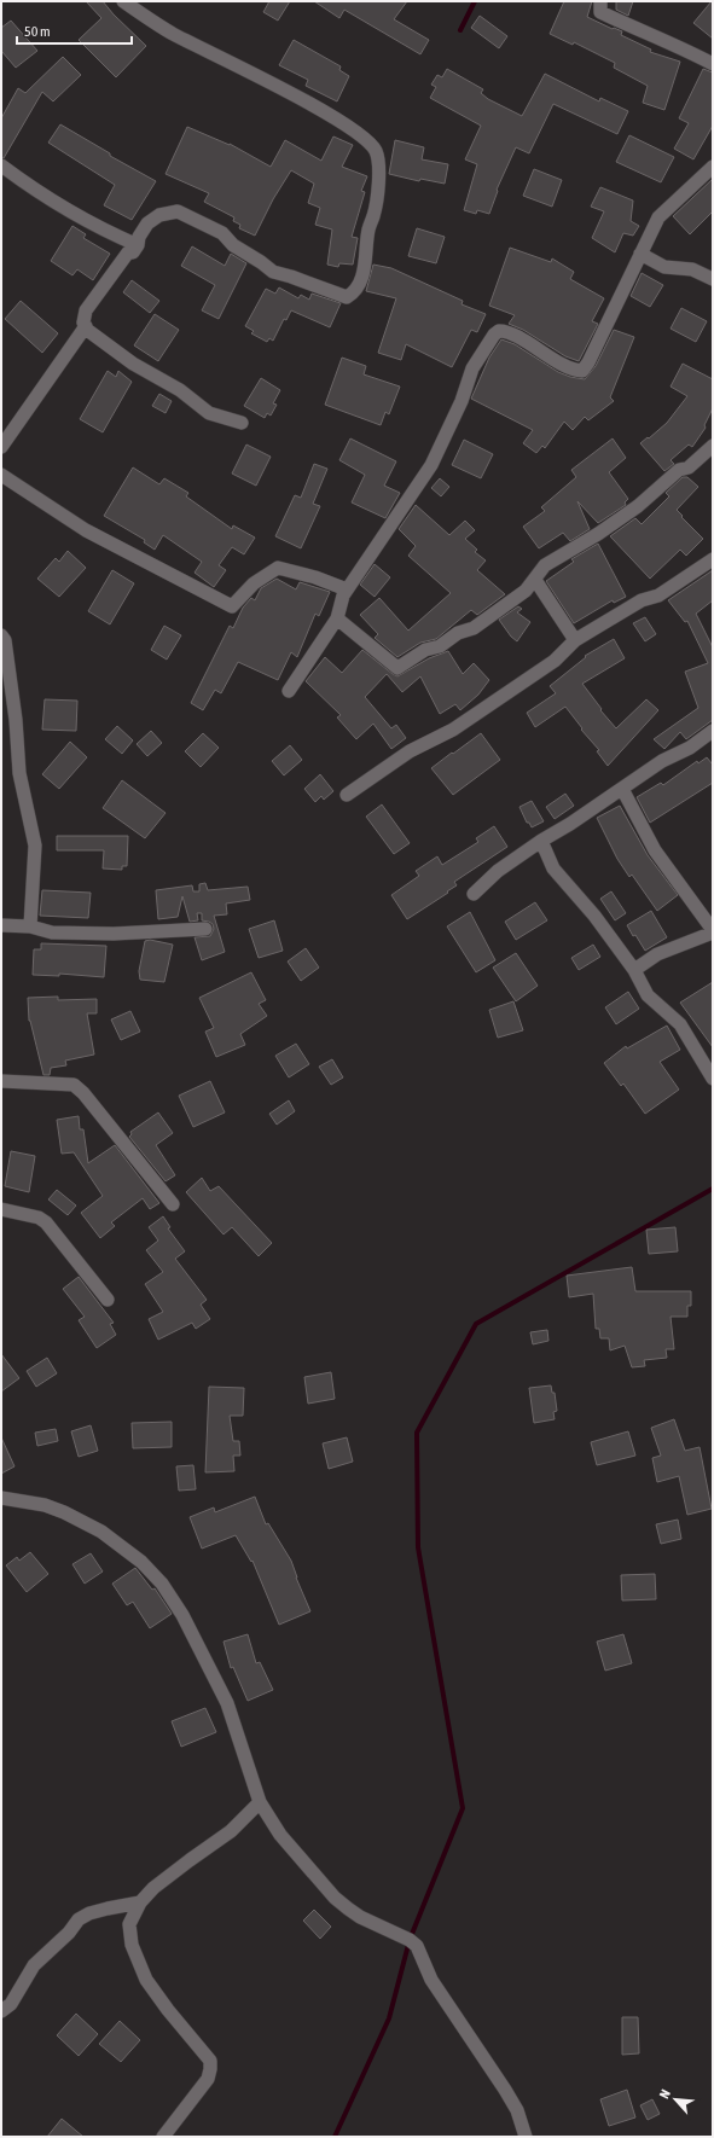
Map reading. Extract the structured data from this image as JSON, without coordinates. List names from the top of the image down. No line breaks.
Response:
{"scale_bar":"50 m","north":"top left"}
